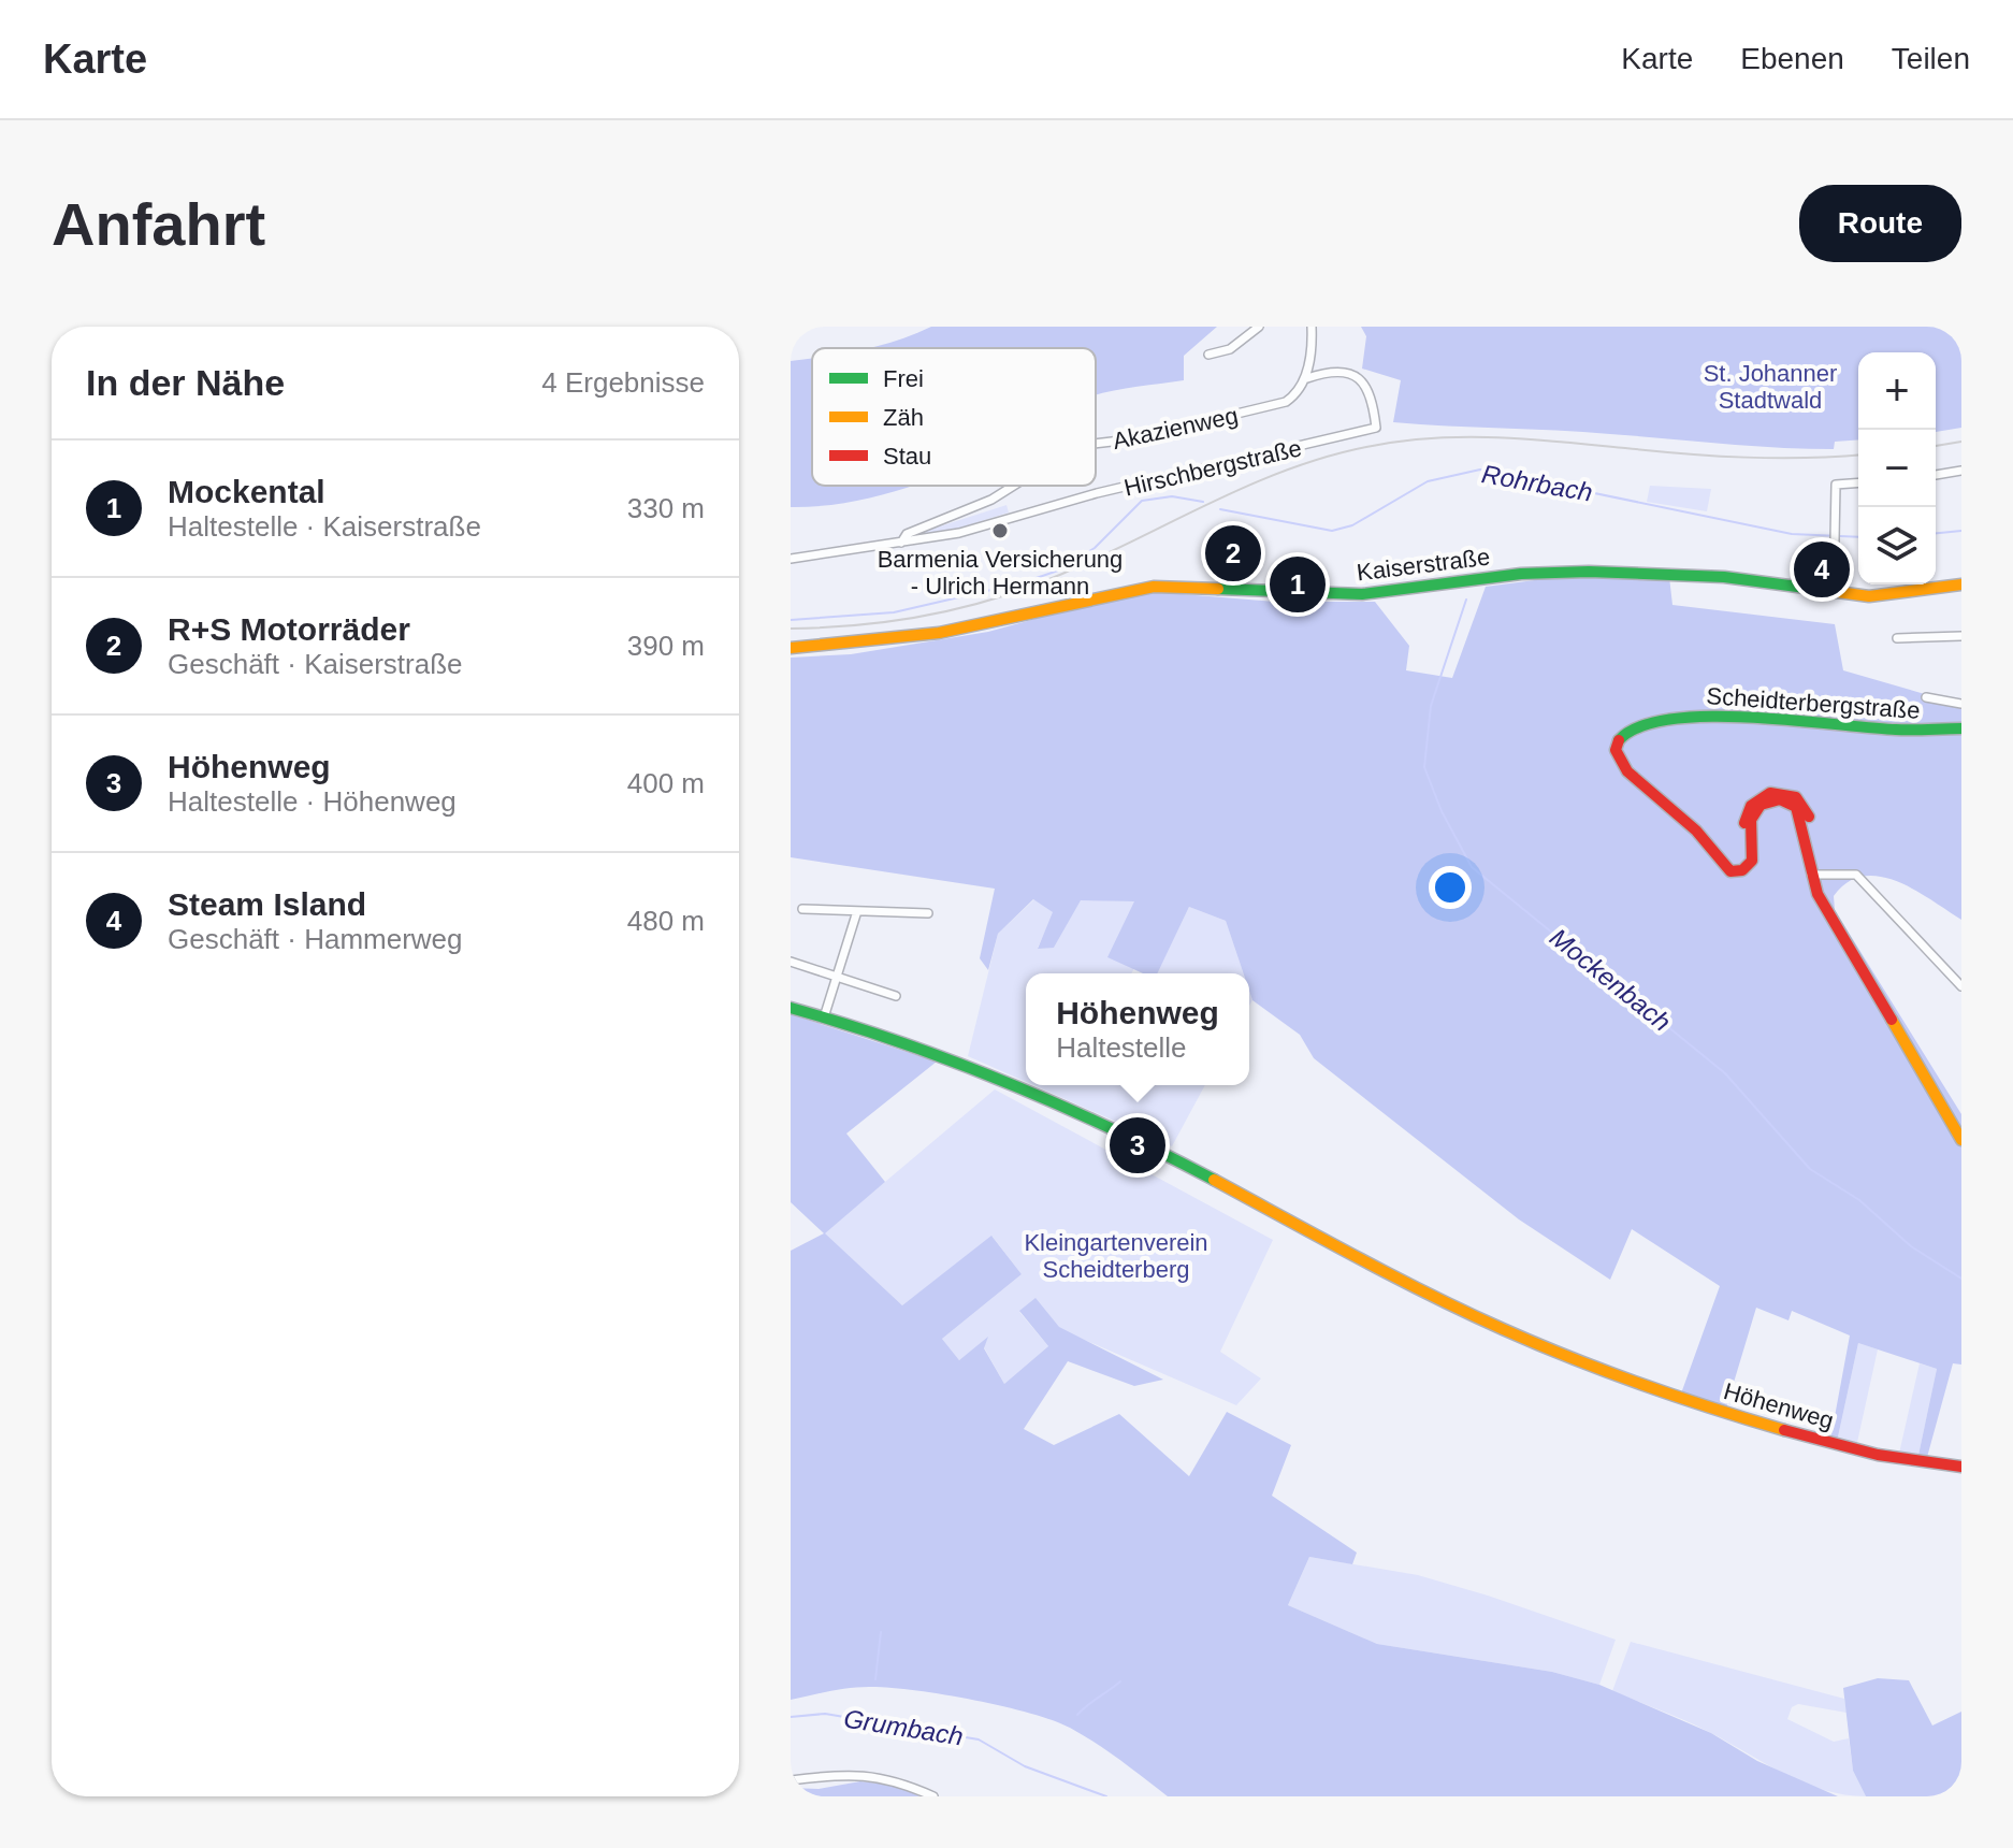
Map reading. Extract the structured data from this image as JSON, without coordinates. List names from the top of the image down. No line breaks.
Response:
{"streets":{"street":["Akazienweg","Hirschbergstraße","Kaiserstraße","Scheidterbergstraße","Höhenweg"]},"crossings":[["Akazienweg","Hirschbergstraße"]],"water":["Rohrbach","Mockenbach","Grumbach"],"parks":["St. Johanner Stadtwald","Kleingartenverein Scheidterberg"],"places":["Barmenia Versicherung - Ulrich Hermann"],"legend":["Frei","Zäh","Stau"],"page":{"header":"Karte","nav":["Karte","Ebenen","Teilen"],"buttons":"Route","title":"Anfahrt","heading":["In der Nähe","4 Ergebnisse"],"map_buttons":["+","−"],"list":[{"mark":"1","name":"Mockental","note":"Haltestelle · Kaiserstraße","value":"330 m"},{"mark":"2","name":"R+S Motorräder","note":"Geschäft · Kaiserstraße","value":"390 m"},{"mark":"3","name":"Höhenweg","note":"Haltestelle · Höhenweg","value":"400 m"},{"mark":"4","name":"Steam Island","note":"Geschäft · Hammerweg","value":"480 m"}],"pins":["2","4","1","3"],"popup":["Höhenweg","Haltestelle"]}}
